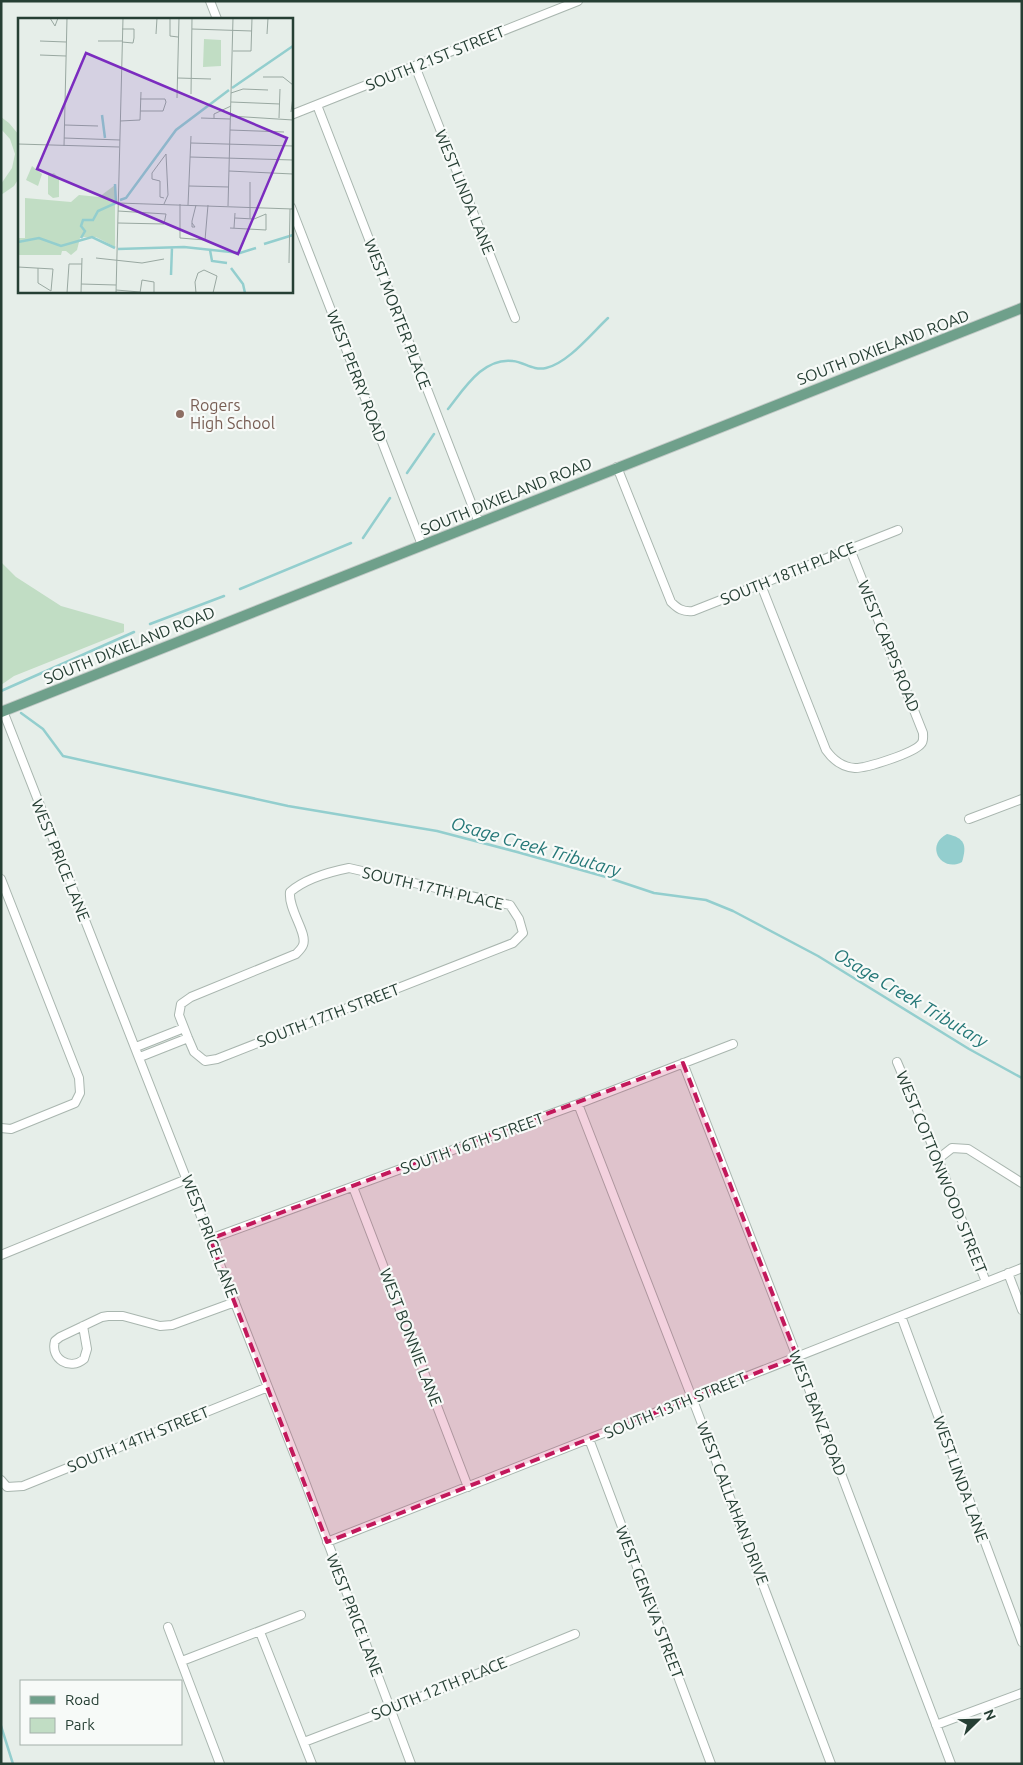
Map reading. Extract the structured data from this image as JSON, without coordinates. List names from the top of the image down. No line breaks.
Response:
{"streets":{"main road":["SOUTH DIXIELAND ROAD"],"street":["SOUTH 21ST STREET","WEST LINDA LANE","WEST MORTER PLACE","WEST PERRY ROAD","SOUTH 18TH PLACE","WEST CAPPS ROAD","WEST PRICE LANE","SOUTH 17TH PLACE","SOUTH 17TH STREET","SOUTH 16TH STREET","WEST COTTONWOOD STREET","WEST BONNIE LANE","SOUTH 13TH STREET","WEST BANZ ROAD","SOUTH 14TH STREET","WEST CALLAHAN DRIVE","WEST GENEVA STREET","SOUTH 12TH PLACE"]},"crossings":[["SOUTH 21ST STREET","WEST LINDA LANE"],["SOUTH 21ST STREET","WEST MORTER PLACE"],["WEST LINDA LANE","SOUTH 13TH STREET"],["WEST MORTER PLACE","SOUTH DIXIELAND ROAD"],["SOUTH DIXIELAND ROAD","WEST PERRY ROAD"],["SOUTH DIXIELAND ROAD","SOUTH 18TH PLACE"],["SOUTH DIXIELAND ROAD","WEST PRICE LANE"],["SOUTH 18TH PLACE","WEST CAPPS ROAD"],["WEST PRICE LANE","SOUTH 16TH STREET"],["WEST PRICE LANE","SOUTH 13TH STREET"],["WEST PRICE LANE","SOUTH 14TH STREET"],["WEST PRICE LANE","SOUTH 12TH PLACE"],["SOUTH 17TH PLACE","SOUTH 17TH STREET"],["SOUTH 16TH STREET","WEST BONNIE LANE"],["SOUTH 16TH STREET","WEST BANZ ROAD"],["SOUTH 16TH STREET","WEST CALLAHAN DRIVE"],["WEST COTTONWOOD STREET","SOUTH 13TH STREET"],["WEST BONNIE LANE","SOUTH 13TH STREET"],["SOUTH 13TH STREET","WEST BANZ ROAD"],["SOUTH 13TH STREET","WEST CALLAHAN DRIVE"],["SOUTH 13TH STREET","WEST GENEVA STREET"]],"water":["Osage Creek Tributary"],"places":["Rogers High School"],"legend":["Road","Park"],"north":"top right"}
